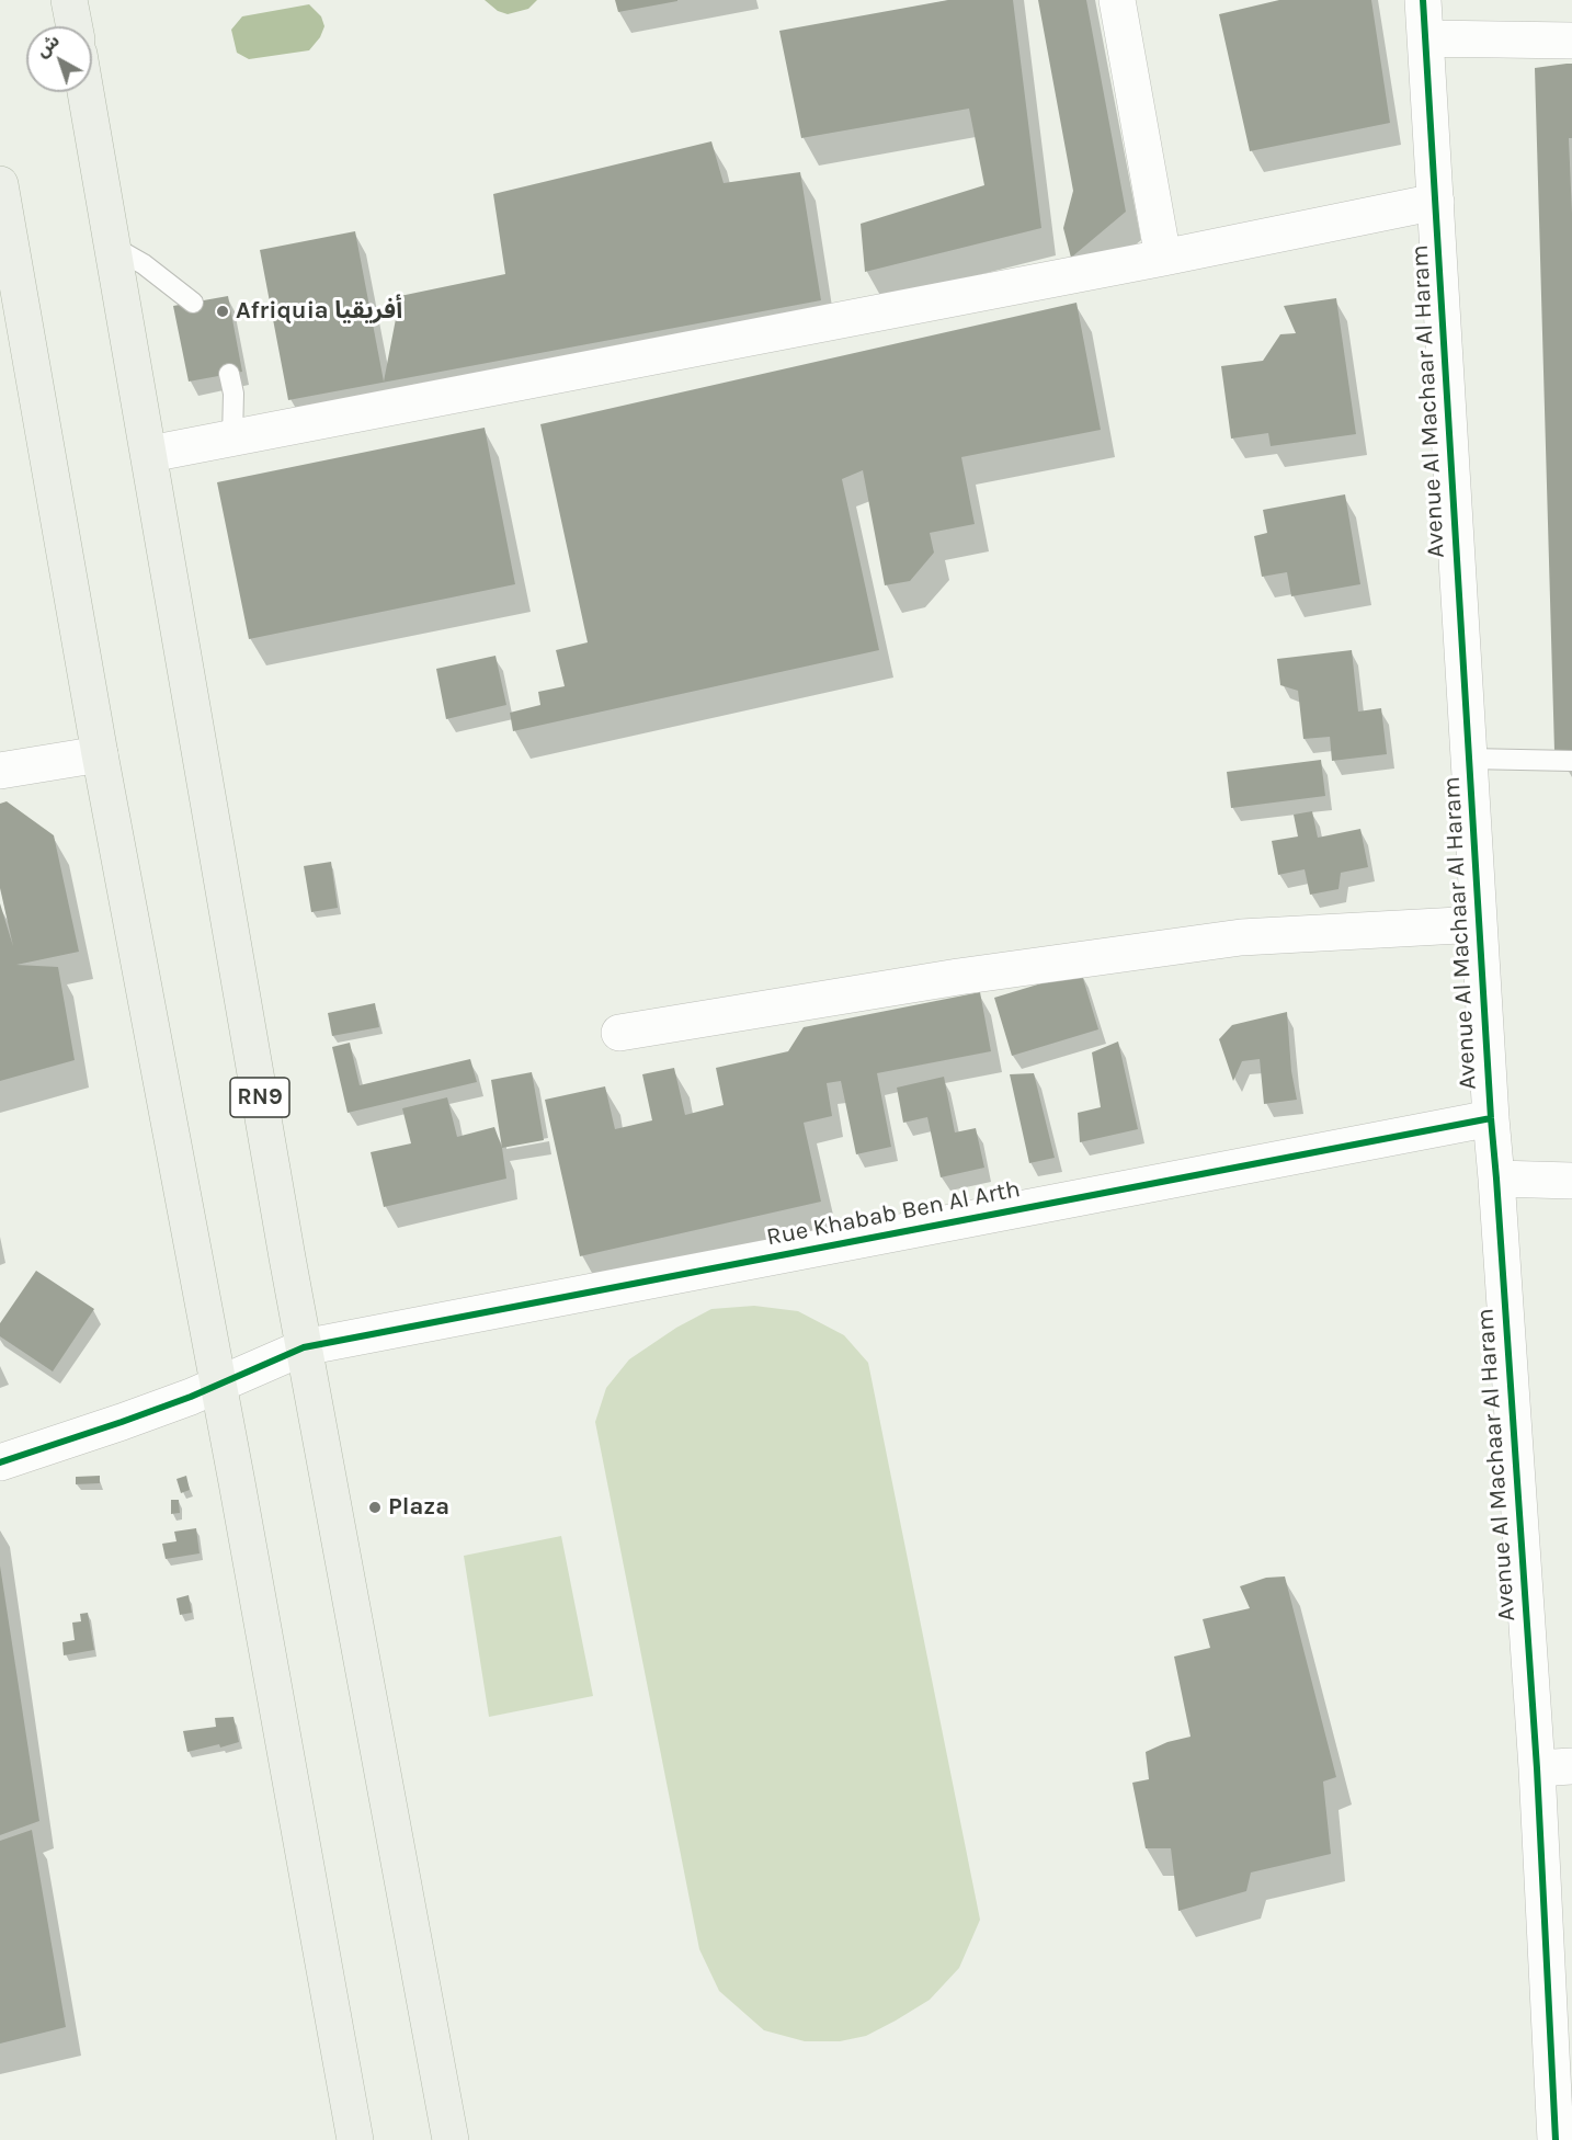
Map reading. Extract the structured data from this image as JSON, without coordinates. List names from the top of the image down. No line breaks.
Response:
{"streets":{"main road":["RN9"],"street":["Avenue Al Machaar Al Haram","Rue Khabab Ben Al Arth"]},"crossings":[["Avenue Al Machaar Al Haram","Rue Khabab Ben Al Arth"],["RN9","Rue Khabab Ben Al Arth"]],"places":["Afriquia أفريقيا","Plaza"],"north":"top left"}
